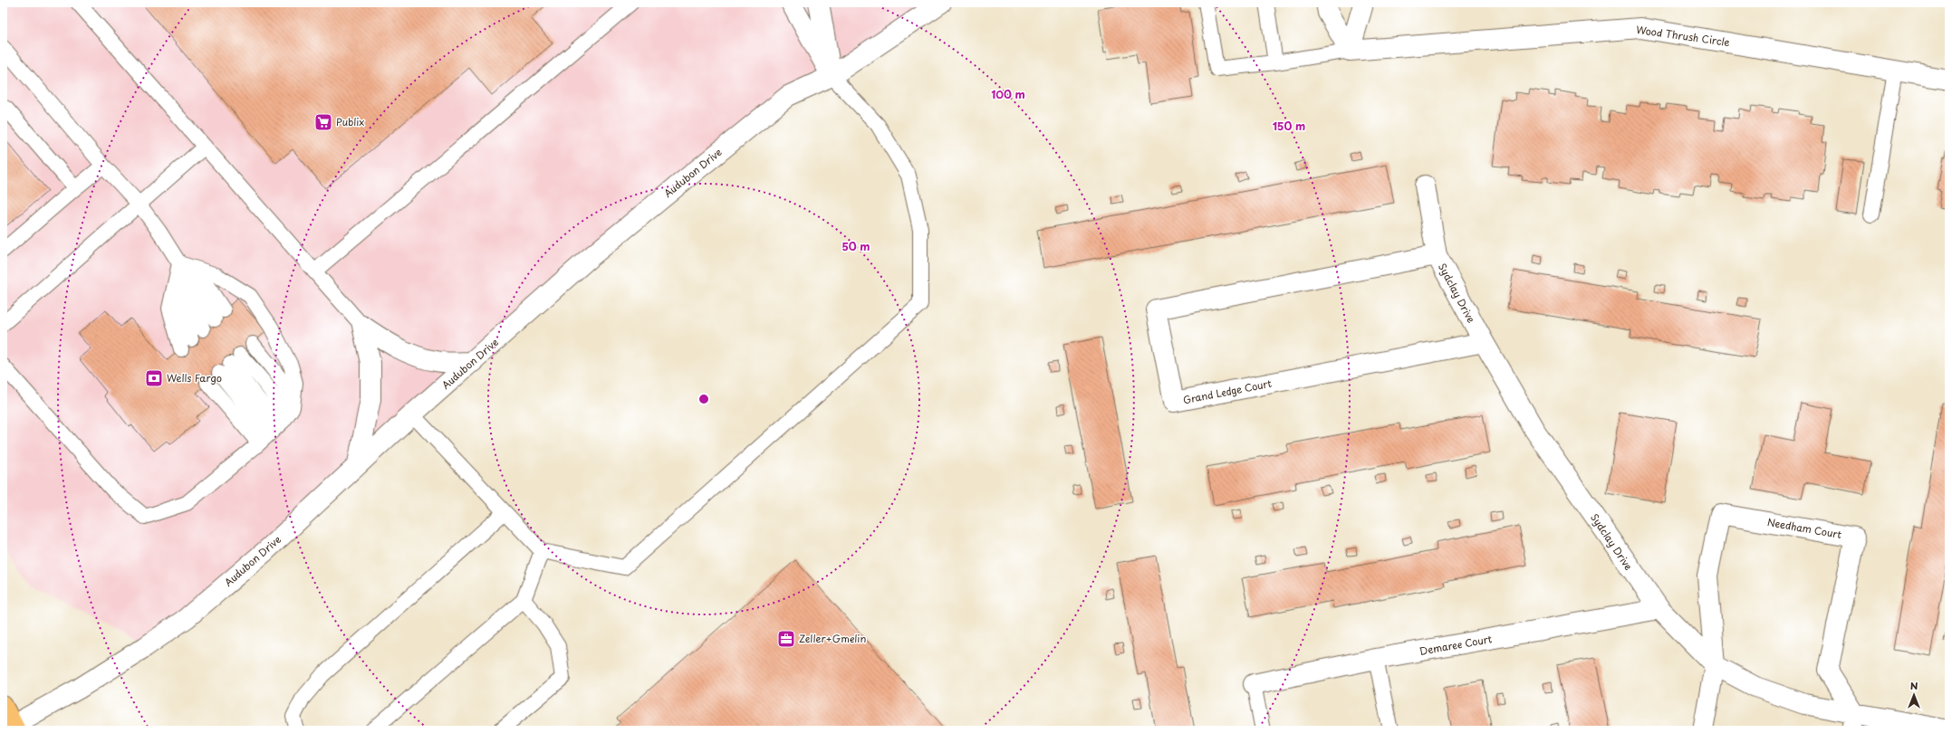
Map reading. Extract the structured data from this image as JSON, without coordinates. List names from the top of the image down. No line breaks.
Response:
{"streets":{"street":["Wood Thrush Circle","Audubon Drive","Sydclay Drive","Grand Ledge Court","Needham Court","Demaree Court"]},"crossings":[["Sydclay Drive","Grand Ledge Court"],["Sydclay Drive","Needham Court"],["Sydclay Drive","Demaree Court"]],"places":{"supermarket":["Publix"],"bank":["Wells Fargo"],"office":["Zeller+Gmelin"]},"north":"top","rings":["100 m","150 m","50 m"]}
